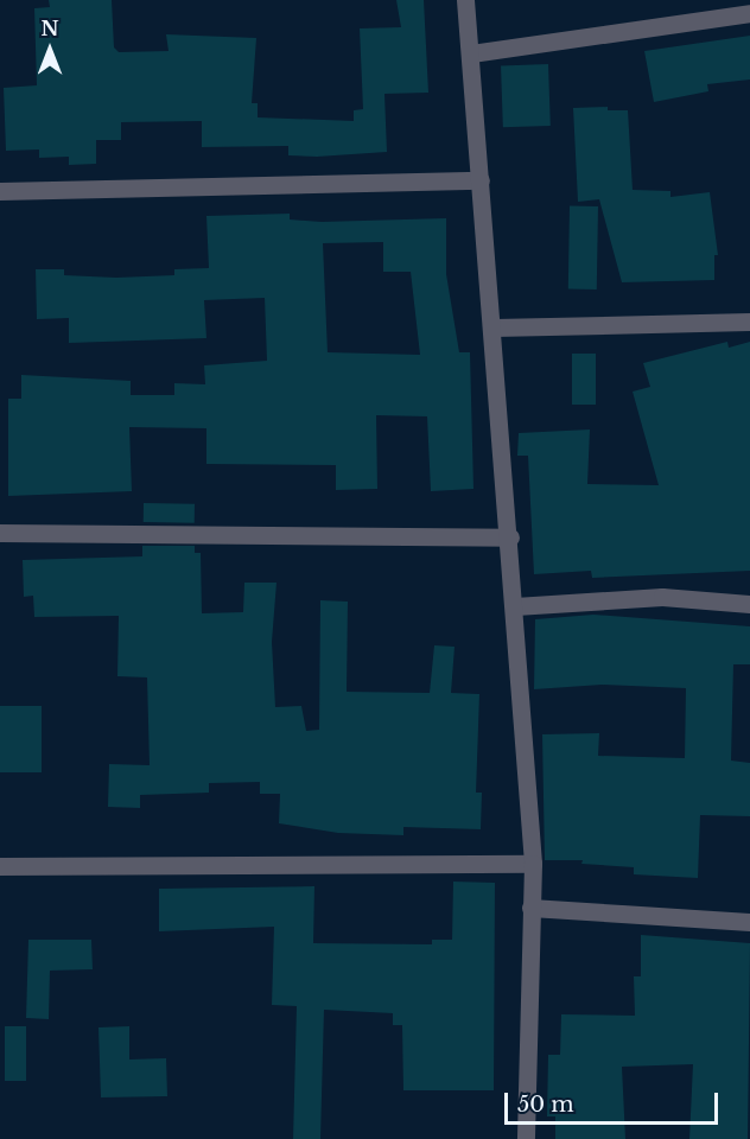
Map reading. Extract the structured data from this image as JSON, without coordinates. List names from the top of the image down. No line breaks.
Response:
{"scale_bar":"50 m","north":"top"}
